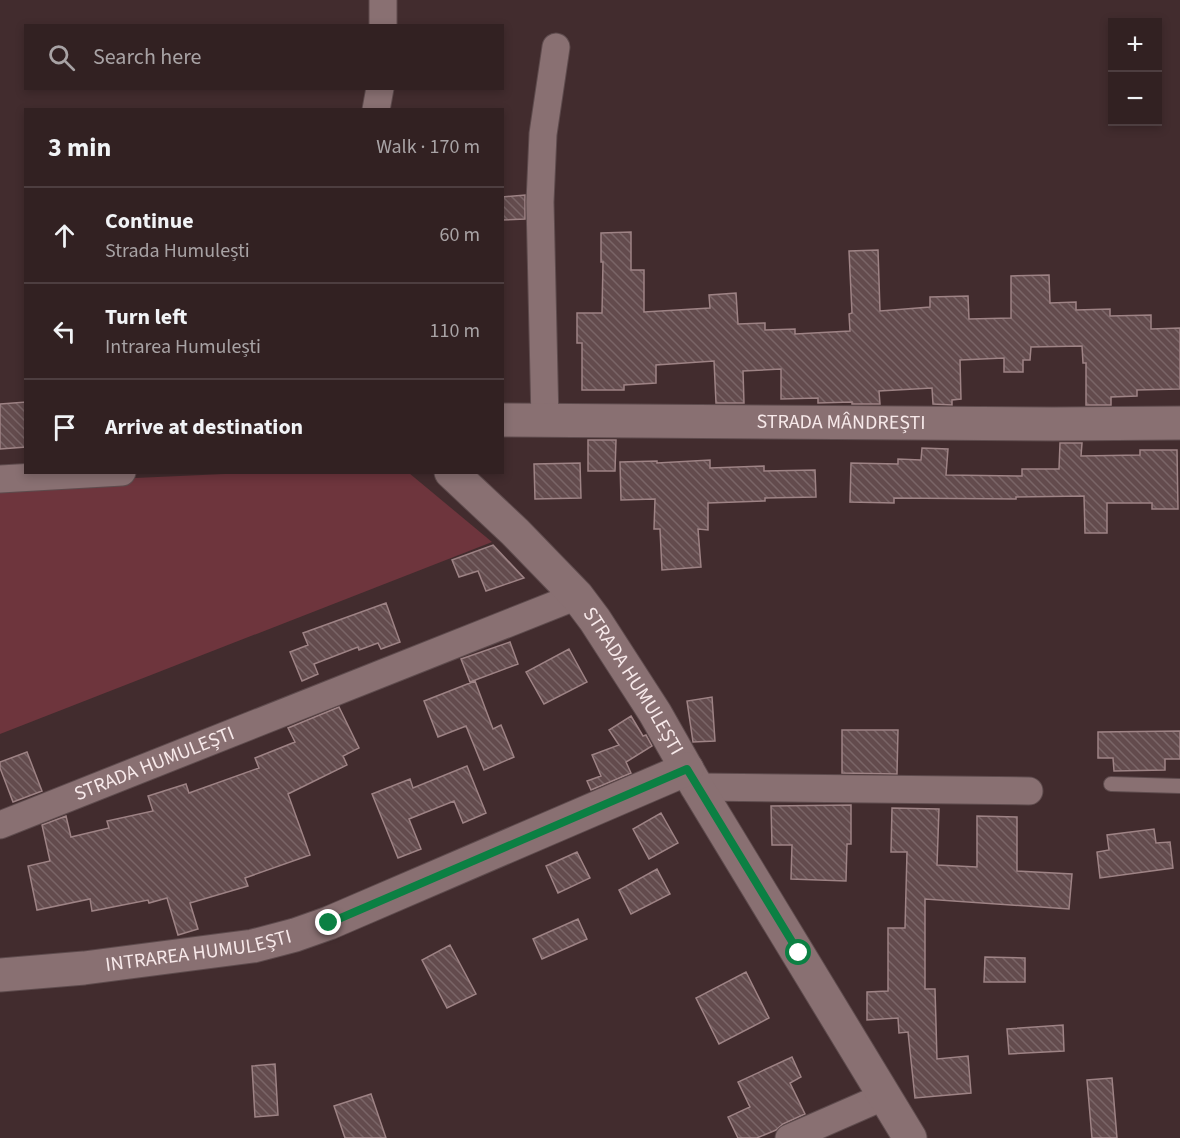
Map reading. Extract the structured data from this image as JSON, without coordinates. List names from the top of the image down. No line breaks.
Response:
{"streets":{"street":["STRADA MÂNDREȘTI","STRADA HUMULEȘTI","INTRAREA HUMULEȘTI"]},"crossings":[["STRADA HUMULEȘTI","INTRAREA HUMULEȘTI"]],"page":{"map_buttons":["+","−"],"search":"Search here","heading":["3 min","Walk · 170 m"],"list":[["Continue","Strada Humulești","60 m"],["Turn left","Intrarea Humulești","110 m"],"Arrive at destination"]}}
